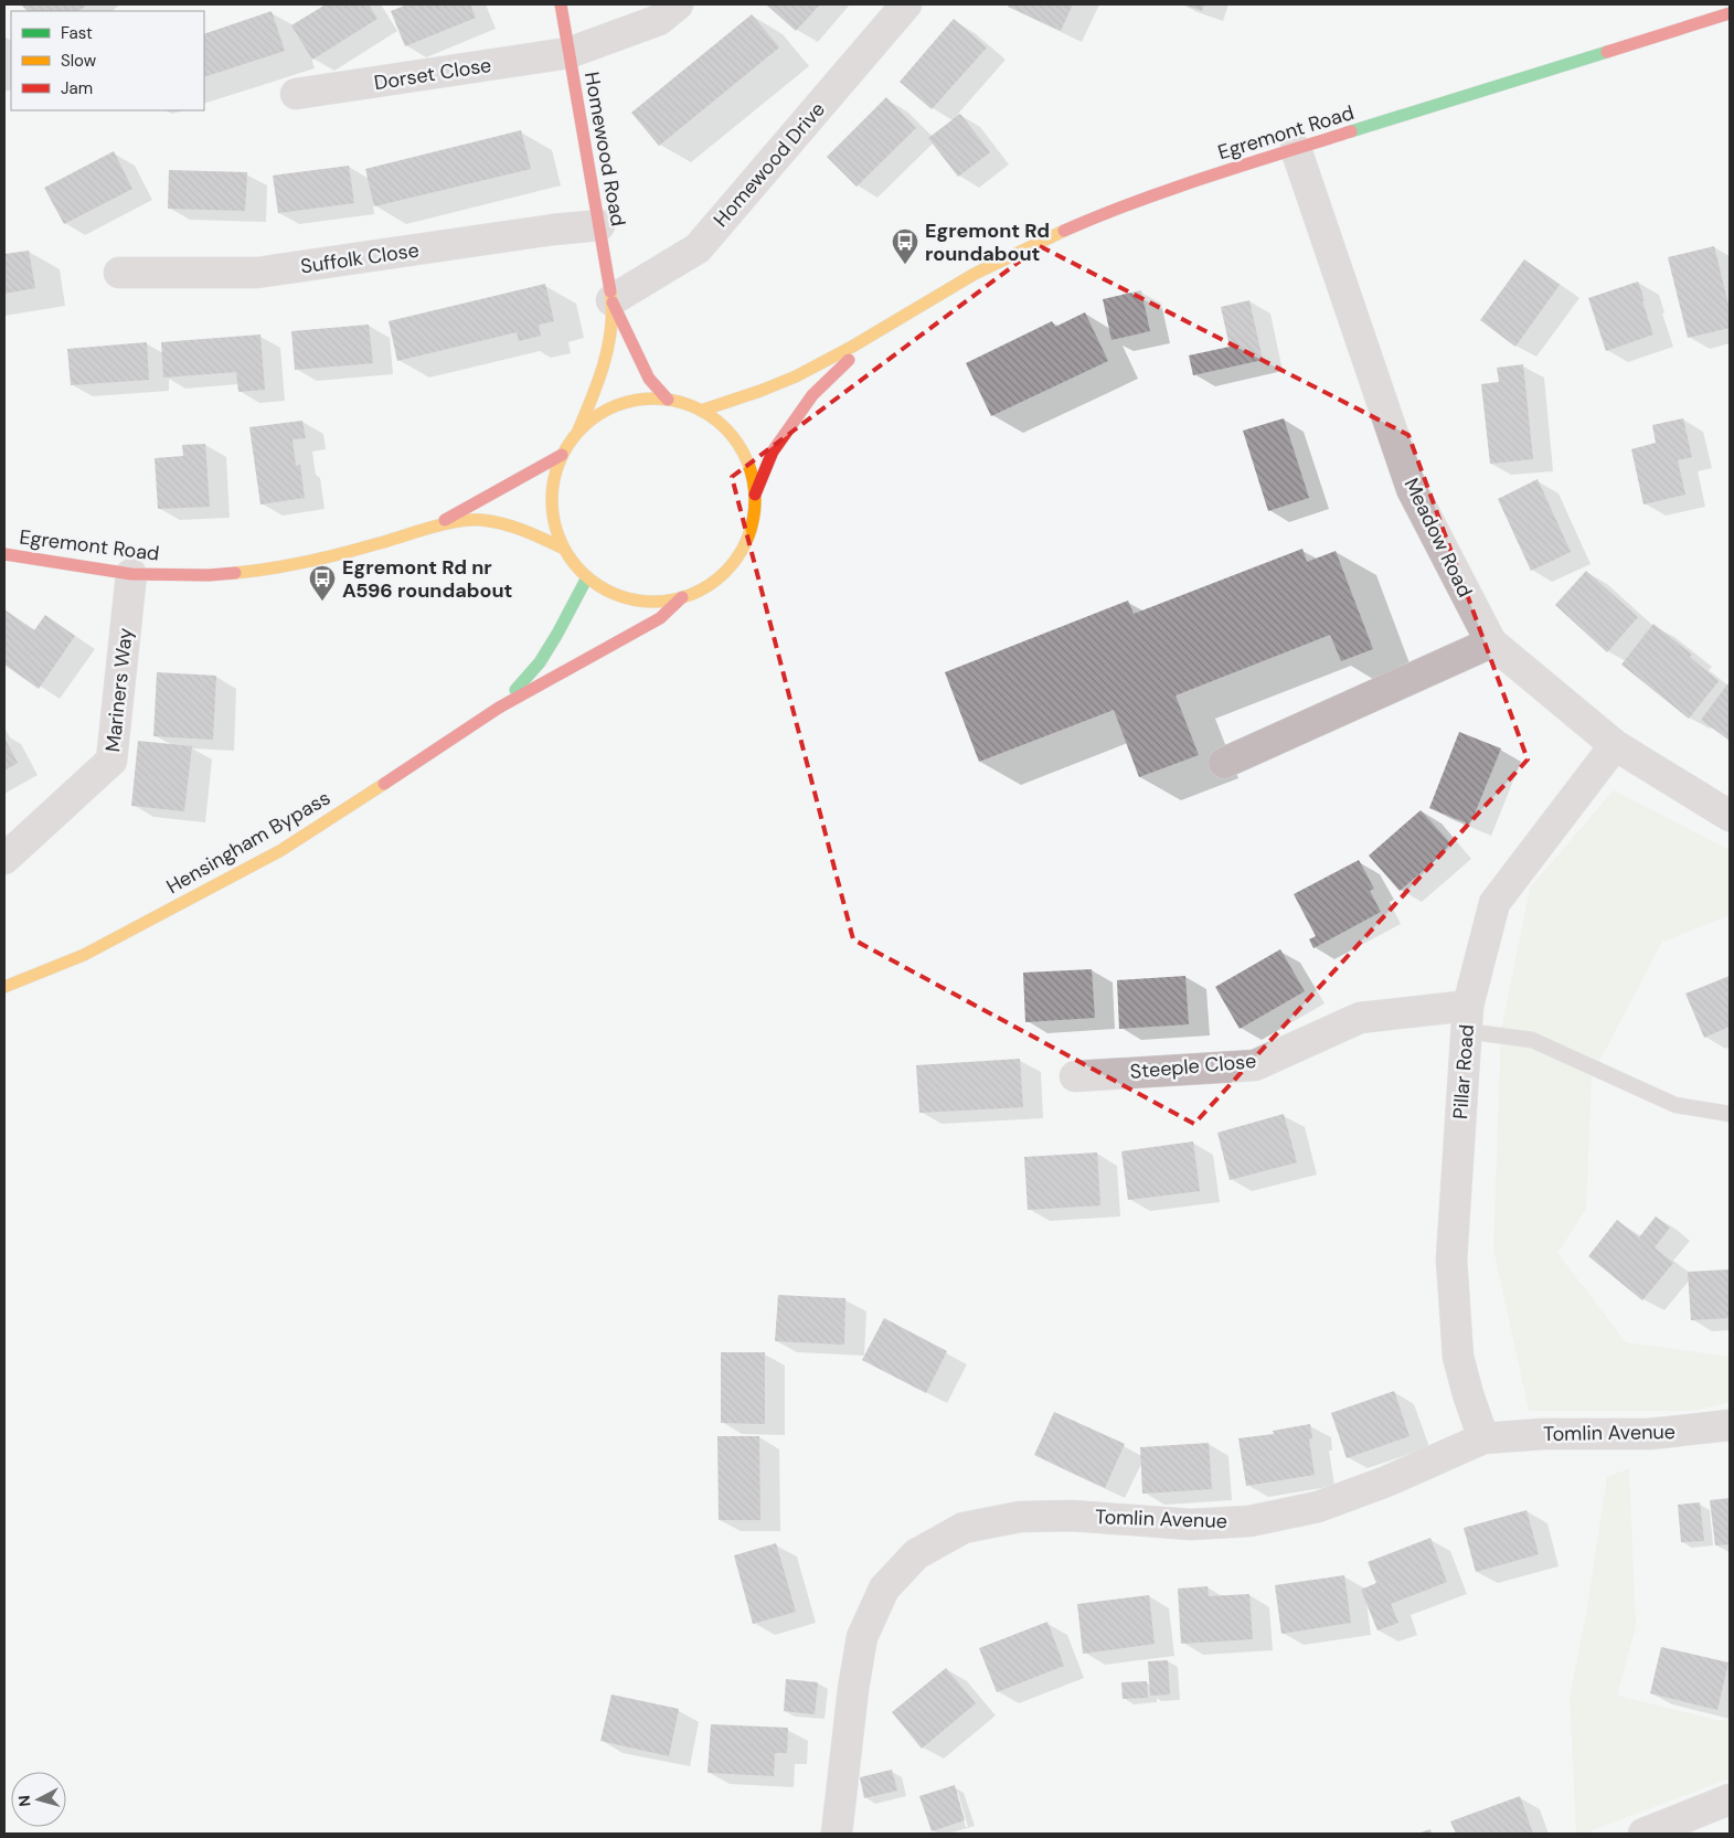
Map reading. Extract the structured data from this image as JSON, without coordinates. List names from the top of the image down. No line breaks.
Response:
{"streets":{"main road":["Egremont Road","Homewood Road","Hensingham Bypass"],"street":["Dorset Close","Homewood Drive","Suffolk Close","Meadow Road","Mariners Way","Steeple Close","Pillar Road","Tomlin Avenue"]},"crossings":[["Dorset Close","Homewood Road"],["Egremont Road","Meadow Road"],["Egremont Road","Mariners Way"],["Homewood Road","Homewood Drive"],["Homewood Road","Suffolk Close"],["Meadow Road","Pillar Road"],["Steeple Close","Pillar Road"],["Pillar Road","Tomlin Avenue"]],"places":{"bus stop":["Egremont Rd roundabout","Egremont Rd nr A596 roundabout"]},"legend":["Fast","Slow","Jam"],"north":"left"}
